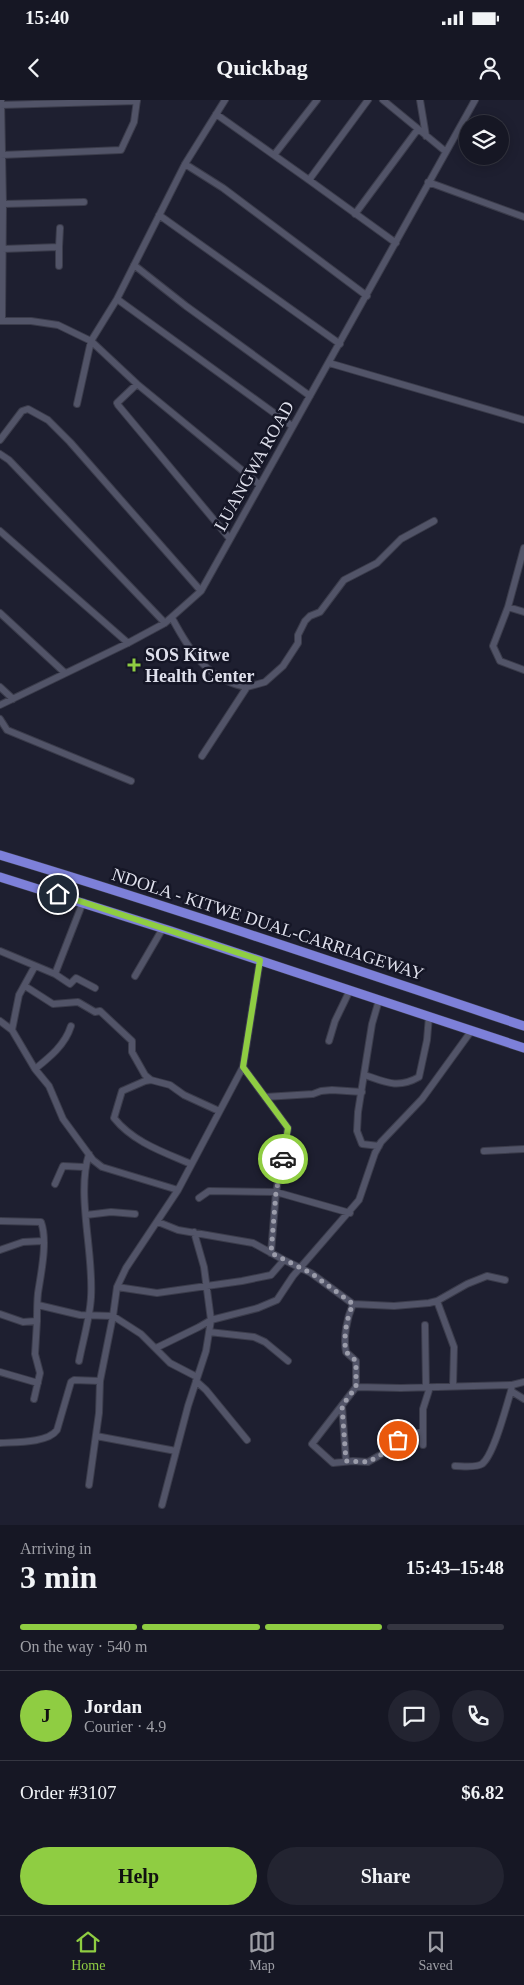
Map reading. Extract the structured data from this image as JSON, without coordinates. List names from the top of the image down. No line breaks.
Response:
{"streets":{"highway":["NDOLA - KITWE DUAL-CARRIAGEWAY"],"street":["LUANGWA ROAD"]},"places":{"health":["SOS Kitwe Health Center"]},"page":{"status":"15:40","header":"Quickbag","heading":["3 min","Arriving in","15:43–15:48"],"panel":["Jordan","Courier · 4.9","Order #3107","$6.82"],"bar":"On the way · 540 m","round":"J","buttons":["Help","Share"],"tabs":["Home","Map","Saved"]}}
